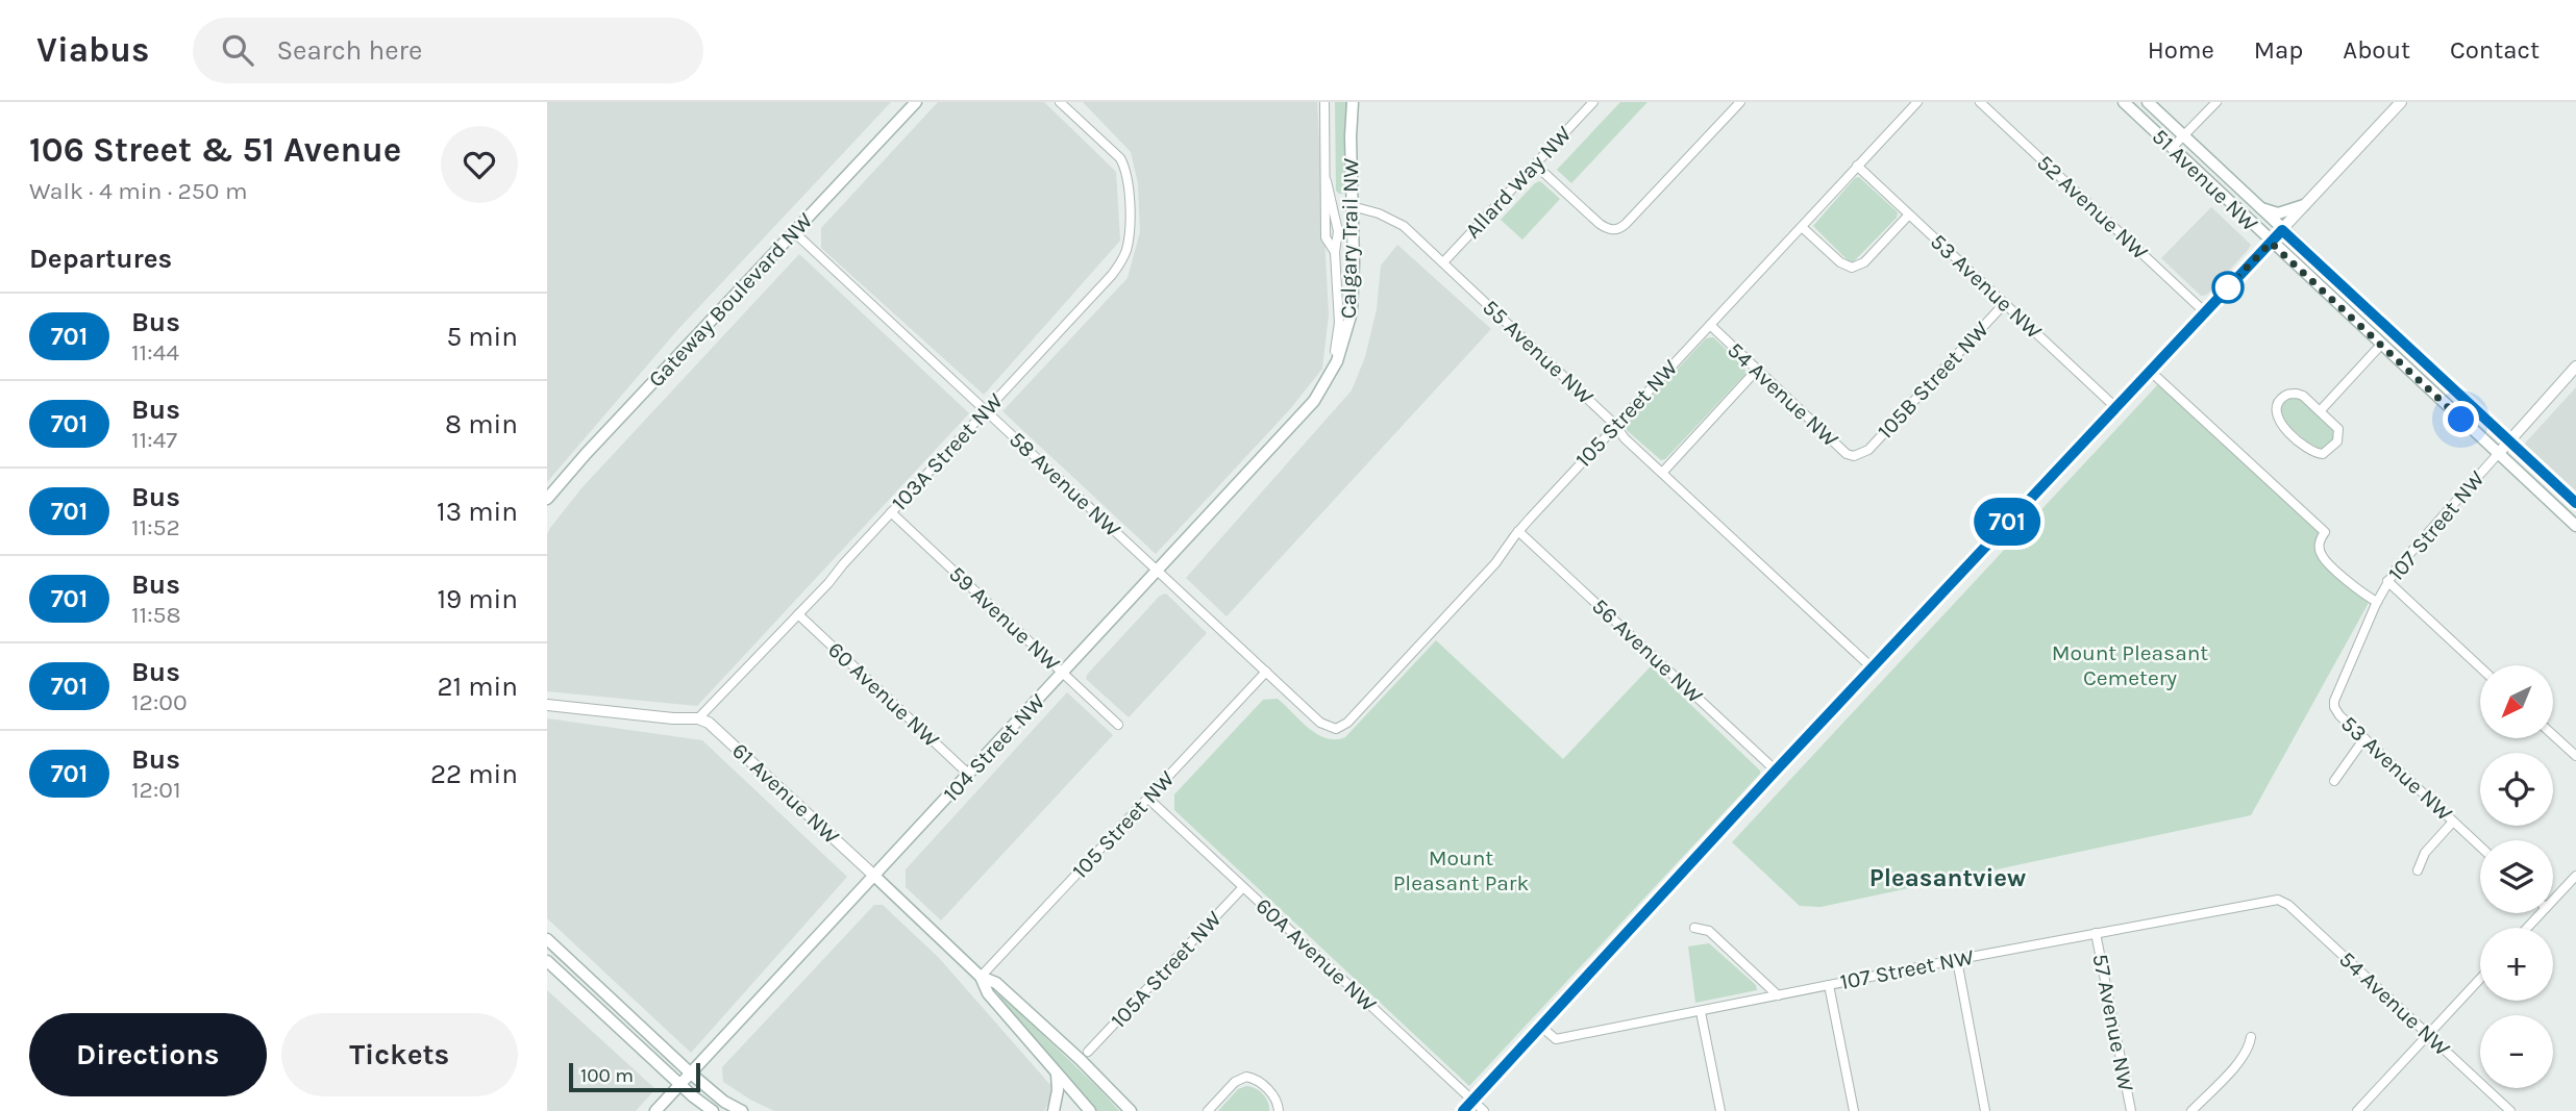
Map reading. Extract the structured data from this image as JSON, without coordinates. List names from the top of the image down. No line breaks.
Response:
{"streets":{"main road":["51 Avenue NW","Calgary Trail NW","Gateway Boulevard NW","104 Street NW","61 Avenue NW"],"street":["Allard Way NW","52 Avenue NW","53 Avenue NW","55 Avenue NW","105B Street NW","54 Avenue NW","105 Street NW","103A Street NW","58 Avenue NW","107 Street NW","59 Avenue NW","56 Avenue NW","60 Avenue NW","60A Avenue NW","105A Street NW","57 Avenue NW"]},"crossings":[["51 Avenue NW","107 Street NW"],["Allard Way NW","55 Avenue NW"],["Calgary Trail NW","55 Avenue NW"],["Calgary Trail NW","104 Street NW"],["53 Avenue NW","105B Street NW"],["53 Avenue NW","105 Street NW"],["53 Avenue NW","107 Street NW"],["Gateway Boulevard NW","58 Avenue NW"],["55 Avenue NW","105 Street NW"],["105B Street NW","54 Avenue NW"],["54 Avenue NW","105 Street NW"],["54 Avenue NW","107 Street NW"],["105 Street NW","58 Avenue NW"],["105 Street NW","56 Avenue NW"],["105 Street NW","61 Avenue NW"],["105 Street NW","60A Avenue NW"],["103A Street NW","58 Avenue NW"],["103A Street NW","59 Avenue NW"],["103A Street NW","60 Avenue NW"],["103A Street NW","61 Avenue NW"],["58 Avenue NW","104 Street NW"],["107 Street NW","57 Avenue NW"],["59 Avenue NW","104 Street NW"],["60 Avenue NW","104 Street NW"],["104 Street NW","61 Avenue NW"],["60A Avenue NW","105A Street NW"]],"districts":["Pleasantview"],"parks":["Mount Pleasant Cemetery","Mount Pleasant Park"],"lines":["bus line 701"],"scale_bar":"100 m","north":"bottom left","page":{"header":"Viabus","search":"Search here","nav":["Home","Map","About","Contact"],"heading":[["106 Street & 51 Avenue","Walk · 4 min · 250 m"],"Departures"],"on_map":"701","list":[{"mark":"701","name":"Bus","note":"11:44","value":"5 min"},{"mark":"701","name":"Bus","note":"11:47","value":"8 min"},{"mark":"701","name":"Bus","note":"11:52","value":"13 min"},{"mark":"701","name":"Bus","note":"11:58","value":"19 min"},{"mark":"701","name":"Bus","note":"12:00","value":"21 min"},{"mark":"701","name":"Bus","note":"12:01","value":"22 min"}],"map_buttons":["+","−"],"buttons":["Directions","Tickets"],"scale":"100 m"}}
